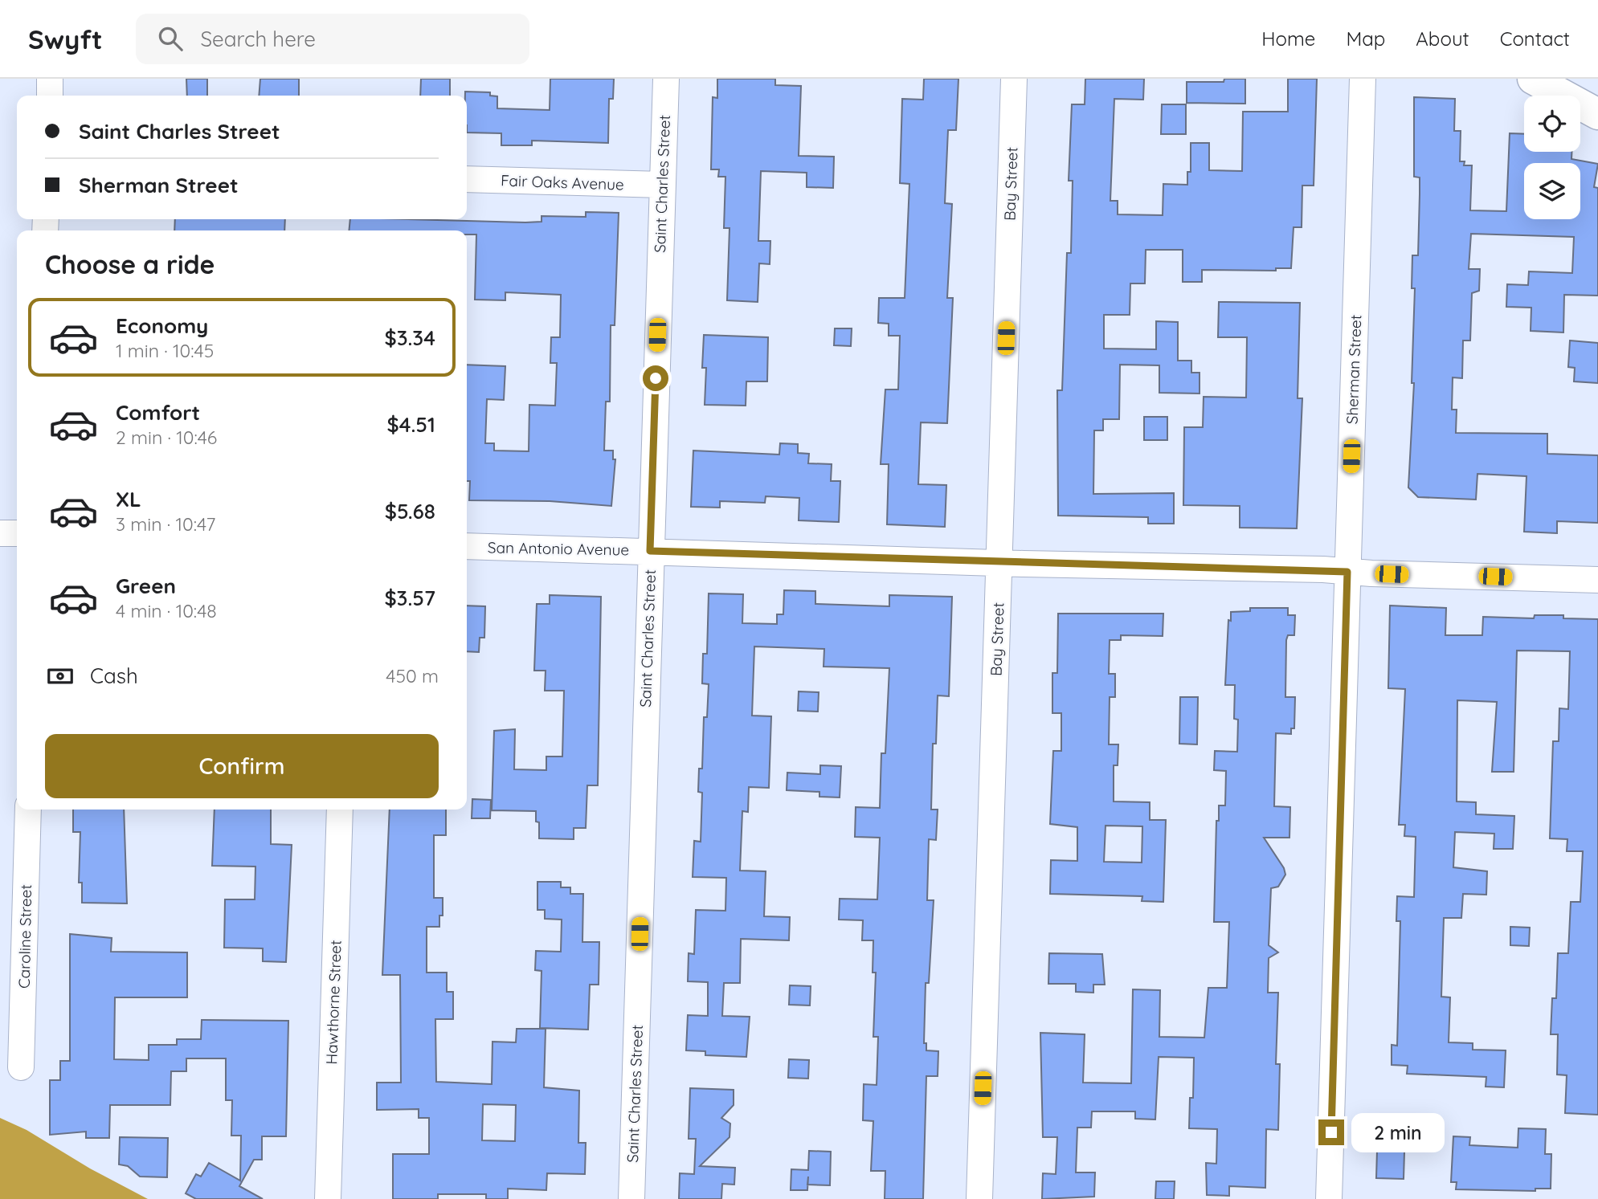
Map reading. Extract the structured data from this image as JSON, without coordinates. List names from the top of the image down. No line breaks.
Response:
{"streets":{"street":["Fair Oaks Avenue","Saint Charles Street","Bay Street","Sherman Street","San Antonio Avenue","Caroline Street","Hawthorne Street"]},"crossings":[["Fair Oaks Avenue","Saint Charles Street"],["Saint Charles Street","San Antonio Avenue"],["Bay Street","San Antonio Avenue"],["Sherman Street","San Antonio Avenue"]],"page":{"header":"Swyft","search":"Search here","nav":["Home","Map","About","Contact"],"banner":["Saint Charles Street","Sherman Street"],"heading":"Choose a ride","list":[{"name":"Economy","note":"1 min · 10:45","value":"$3.34"},{"name":"Comfort","note":"2 min · 10:46","value":"$4.51"},{"name":"XL","note":"3 min · 10:47","value":"$5.68"},{"name":"Green","note":"4 min · 10:48","value":"$3.57"}],"pay":["Cash","450 m"],"buttons":"Confirm","bubble":"2 min"}}
